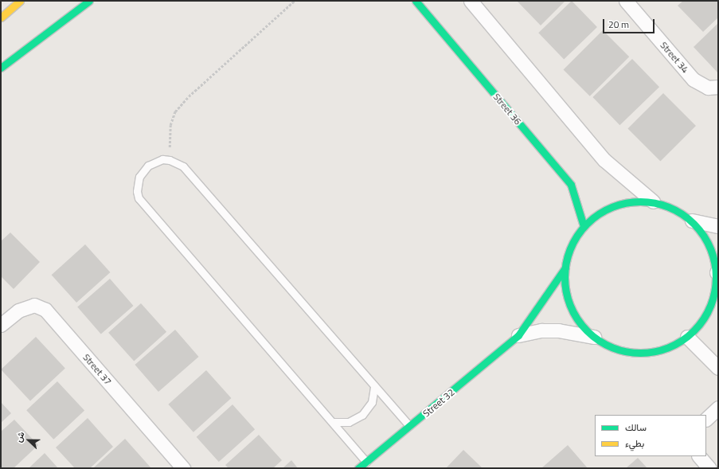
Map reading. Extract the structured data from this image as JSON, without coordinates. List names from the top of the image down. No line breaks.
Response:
{"streets":{"street":["Street 34","Street 36","Street 37","Street 32"]},"legend":["سالك","بطيء"],"scale_bar":"20 m","north":"left"}
